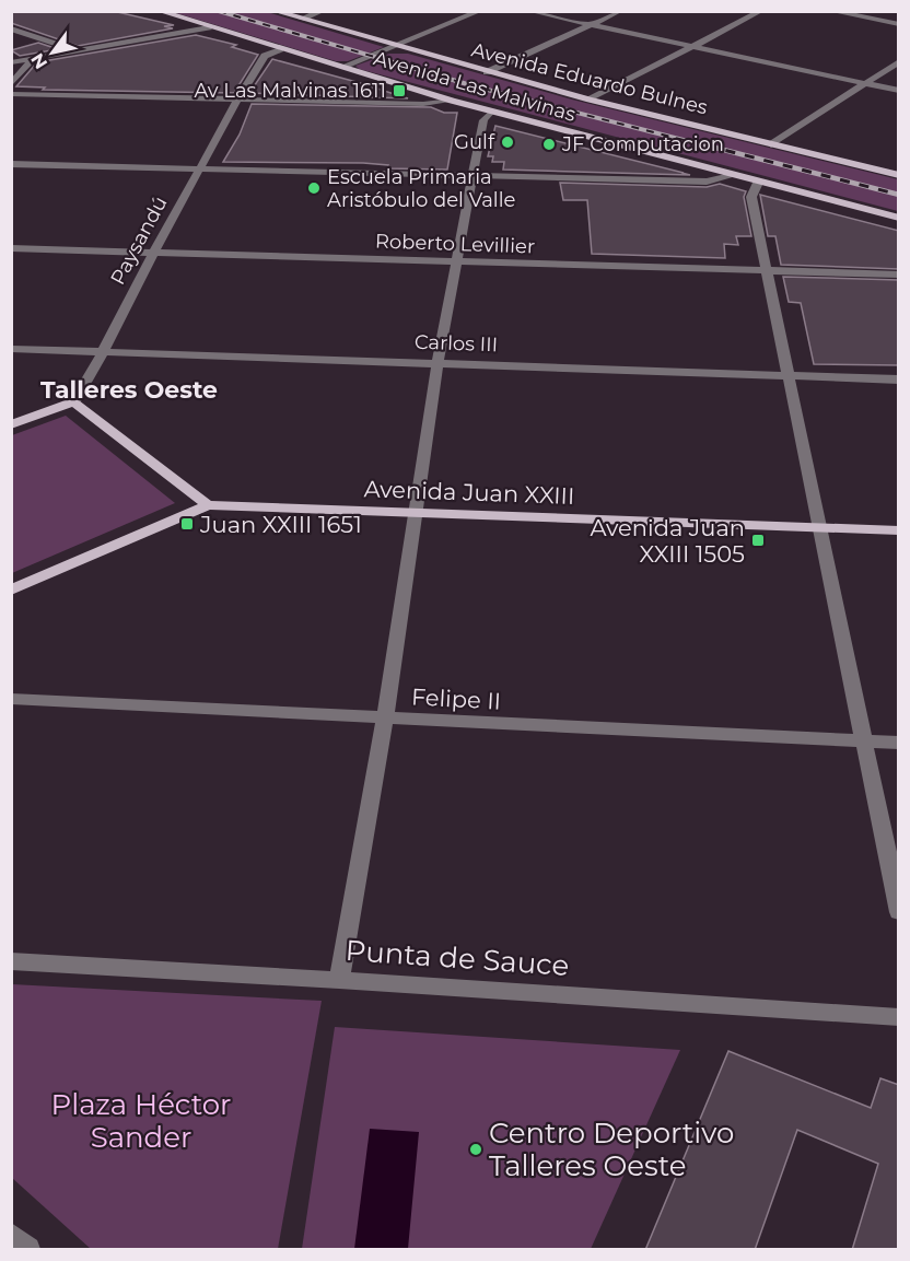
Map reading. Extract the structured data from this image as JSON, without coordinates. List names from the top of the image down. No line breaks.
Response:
{"streets":{"main road":["Avenida Eduardo Bulnes","Avenida Las Malvinas","Avenida Juan XXIII"],"street":["Paysandú","Roberto Levillier","Carlos III","Felipe II","Punta de Sauce"]},"crossings":[["Avenida Las Malvinas","Paysandú"],["Paysandú","Roberto Levillier"],["Paysandú","Carlos III"]],"districts":["Talleres Oeste"],"parks":["Plaza Héctor Sander"],"places":{"transit":["Av Las Malvinas 1611","Juan XXIII 1651","Avenida Juan XXIII 1505"],"other":["Gulf","JF Computacion","Escuela Primaria Aristóbulo del Valle","Centro Deportivo Talleres Oeste"]},"north":"bottom left"}
